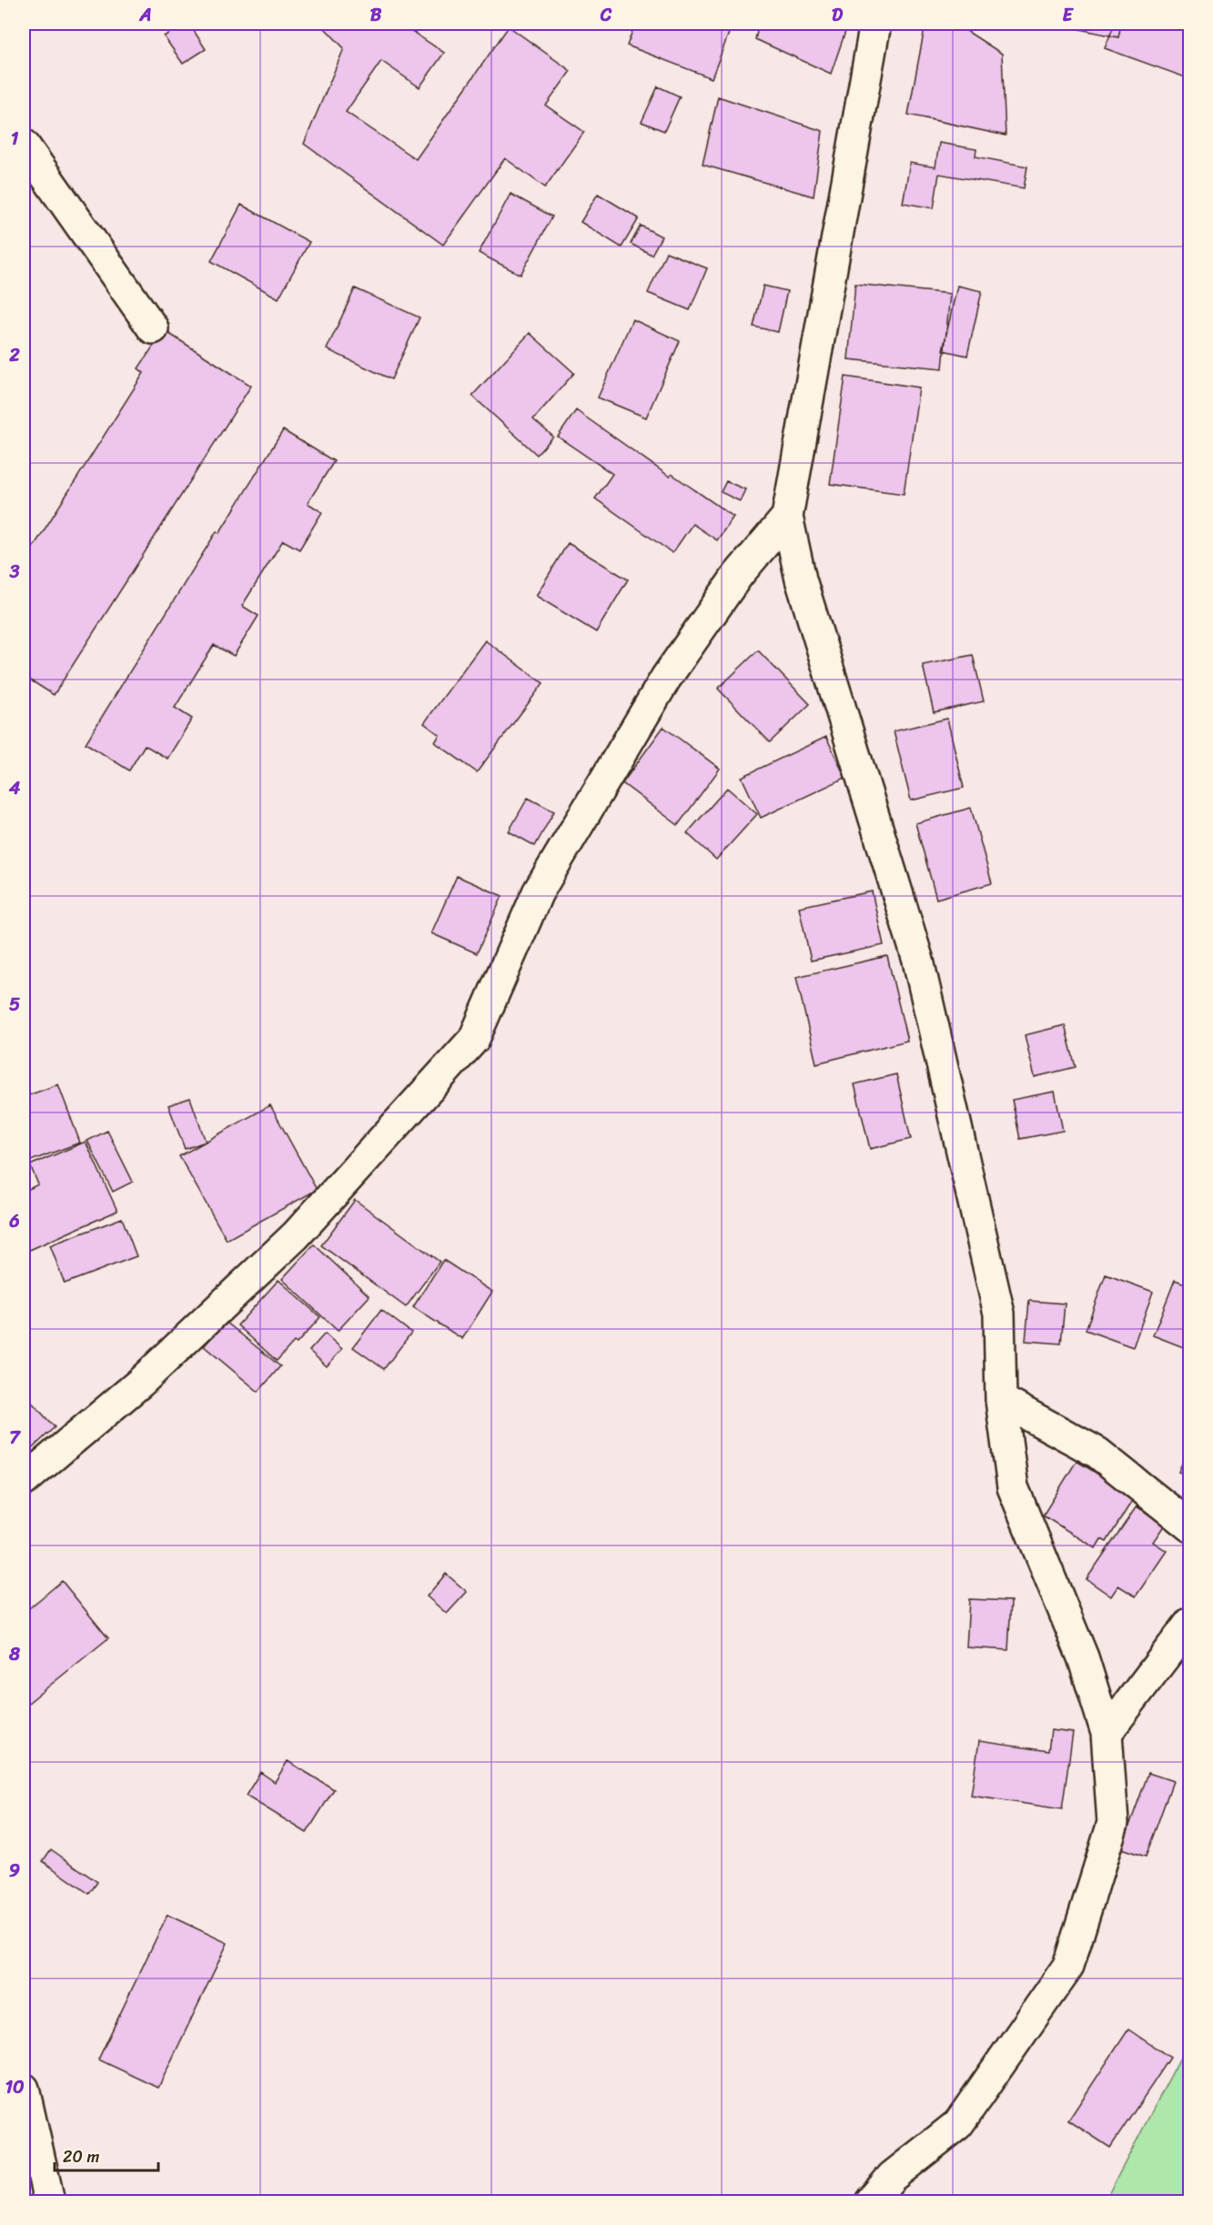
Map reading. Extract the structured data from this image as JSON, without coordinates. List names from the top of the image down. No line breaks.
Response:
{"scale_bar":"20 m","grid":{"columns":["A","B","C","D","E"],"rows":["1","2","3","4","5","6","7","8","9","10"]}}
